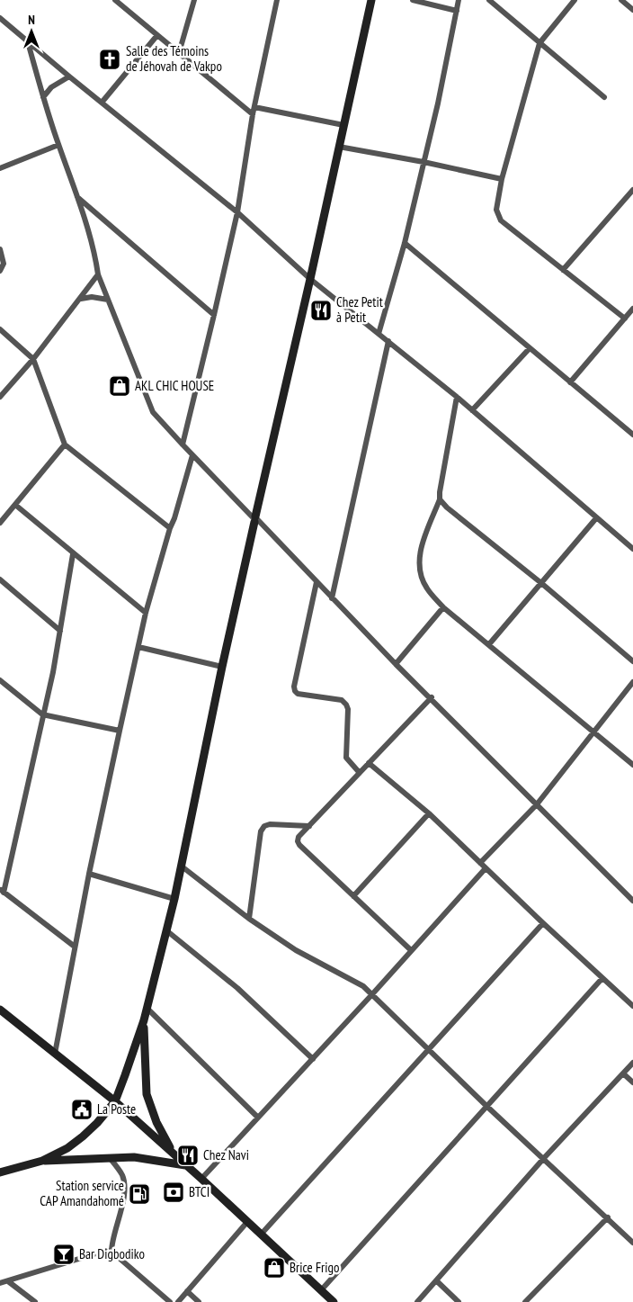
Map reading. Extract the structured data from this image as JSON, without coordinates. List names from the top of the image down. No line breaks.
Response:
{"places":{"church":["Salle des Témoins de Jéhovah de Vakpo"],"restaurant":["Chez Petit à Petit","Chez Navi"],"shop":["AKL CHIC HOUSE","Brice Frigo"],"public building":["La Poste"],"bank":["BTCI"],"fuel station":["Station service CAP Amandahomé"],"bar":["Bar Digbodiko"]},"north":"top"}
